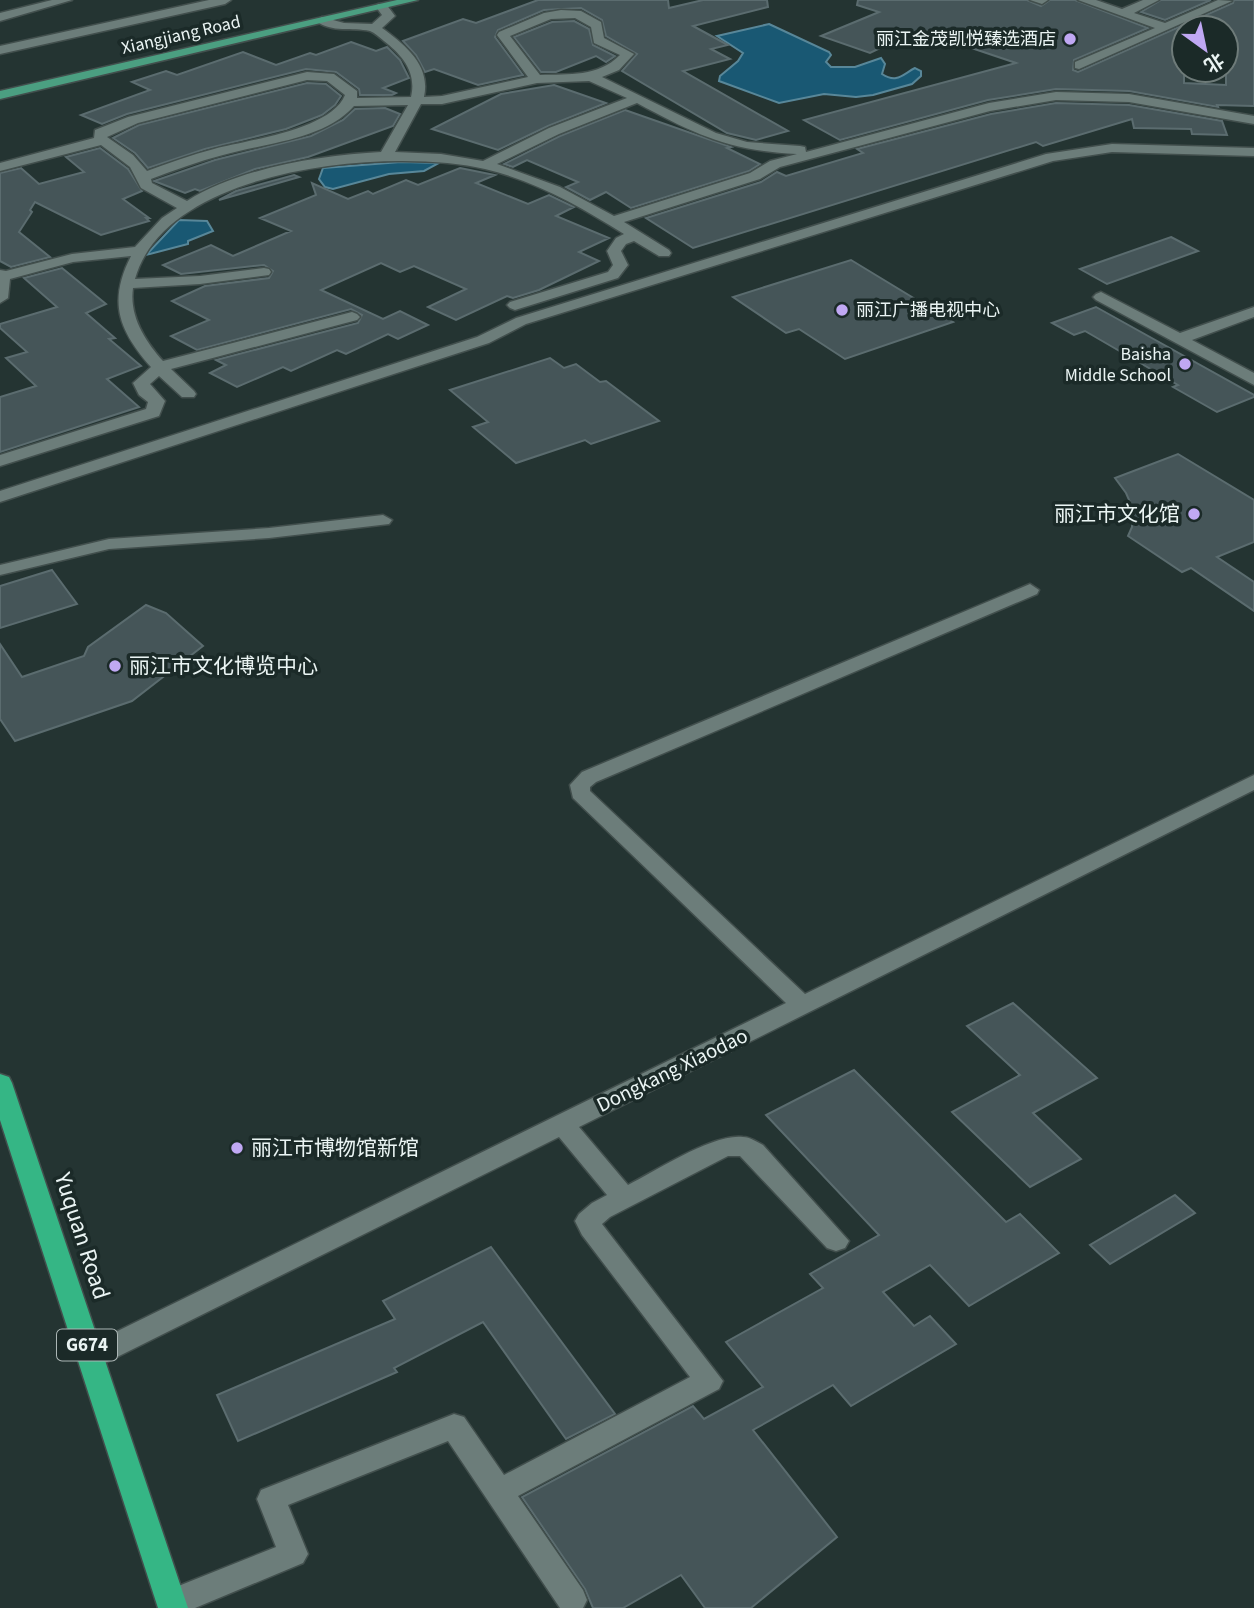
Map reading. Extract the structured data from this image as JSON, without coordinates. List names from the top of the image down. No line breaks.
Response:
{"streets":{"highway":["Yuquan Road","G674"],"main road":["Xiangjiang Road"],"street":["Dongkang Xiaodao"]},"crossings":[["Dongkang Xiaodao","Yuquan Road"]],"places":["丽江金茂凯悦臻选酒店","丽江广播电视中心","Baisha Middle School","丽江市文化馆","丽江市文化博览中心","丽江市博物馆新馆"],"north":"bottom right"}
